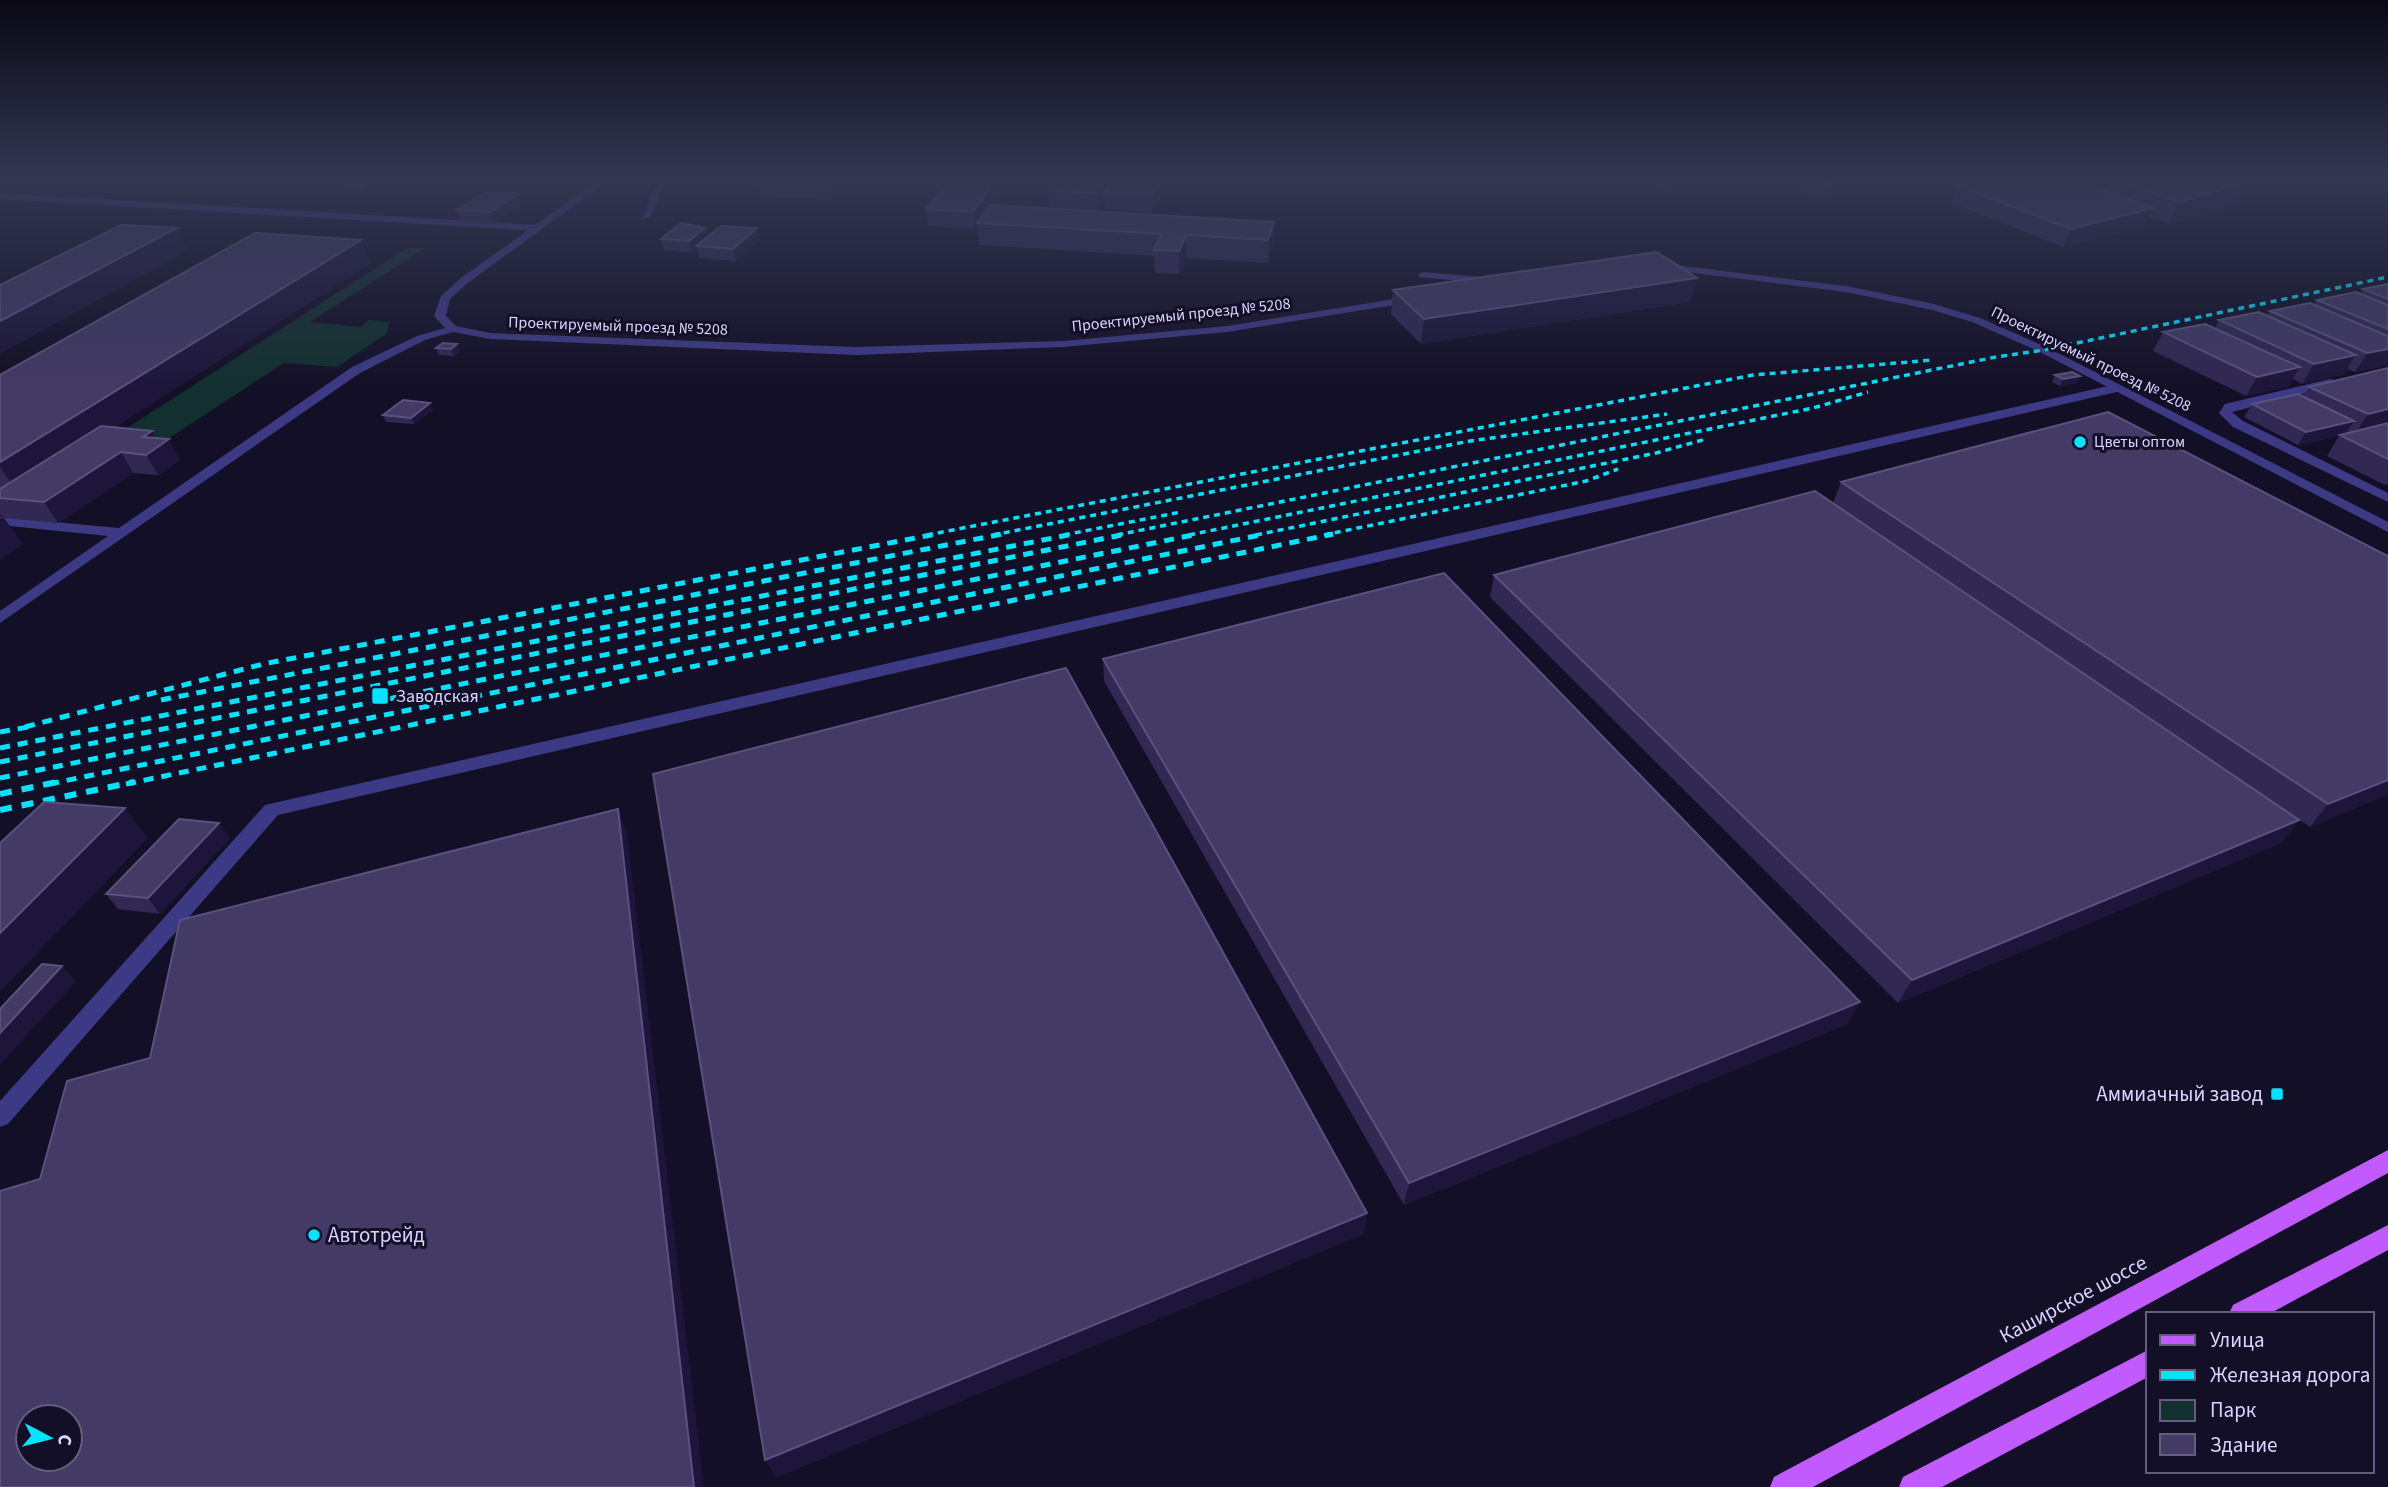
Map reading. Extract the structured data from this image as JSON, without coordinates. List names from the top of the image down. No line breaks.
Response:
{"streets":{"main road":["Каширское шоссе"],"street":["Проектируемый проезд № 5208"]},"places":{"other":["Цветы оптом","Автотрейд"],"transit":["Заводская","Аммиачный завод"]},"legend":["Улица","Железная дорога","Парк","Здание"],"north":"right"}
